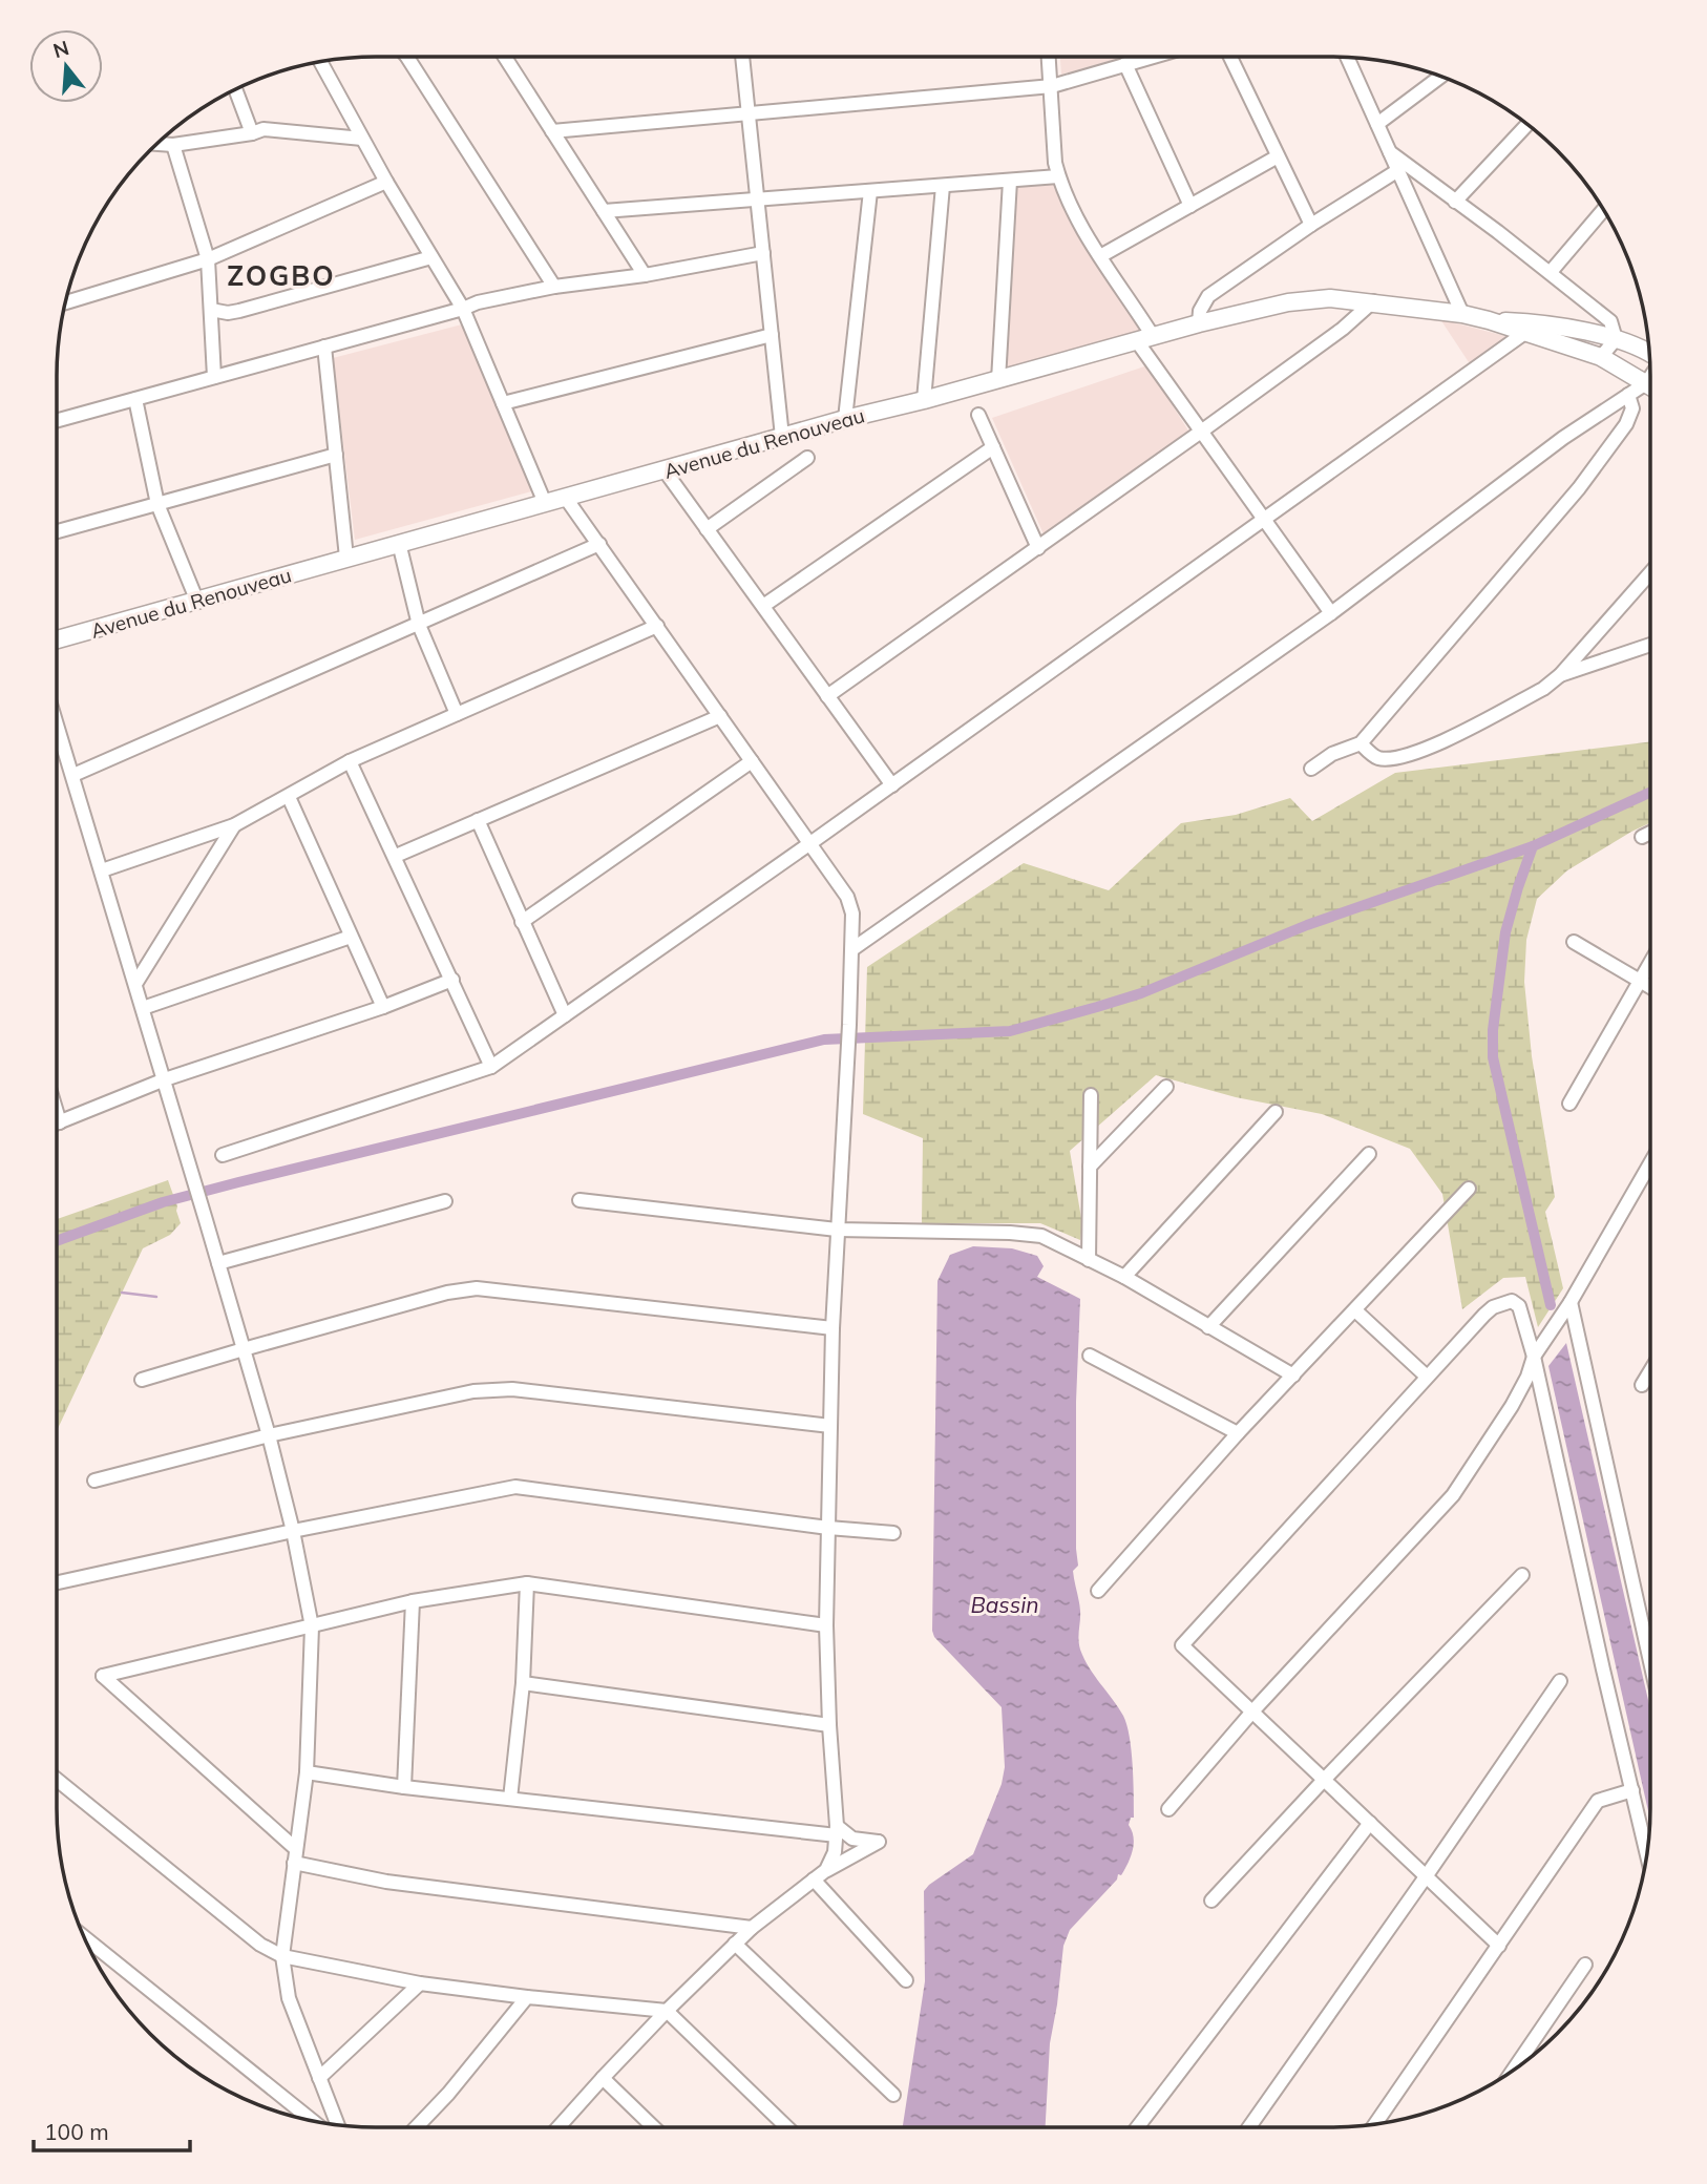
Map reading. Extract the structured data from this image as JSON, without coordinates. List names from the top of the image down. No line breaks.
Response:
{"streets":{"main road":["Avenue du Renouveau"]},"districts":["ZOGBO"],"water":["Bassin"],"scale_bar":"100 m","north":"top"}
